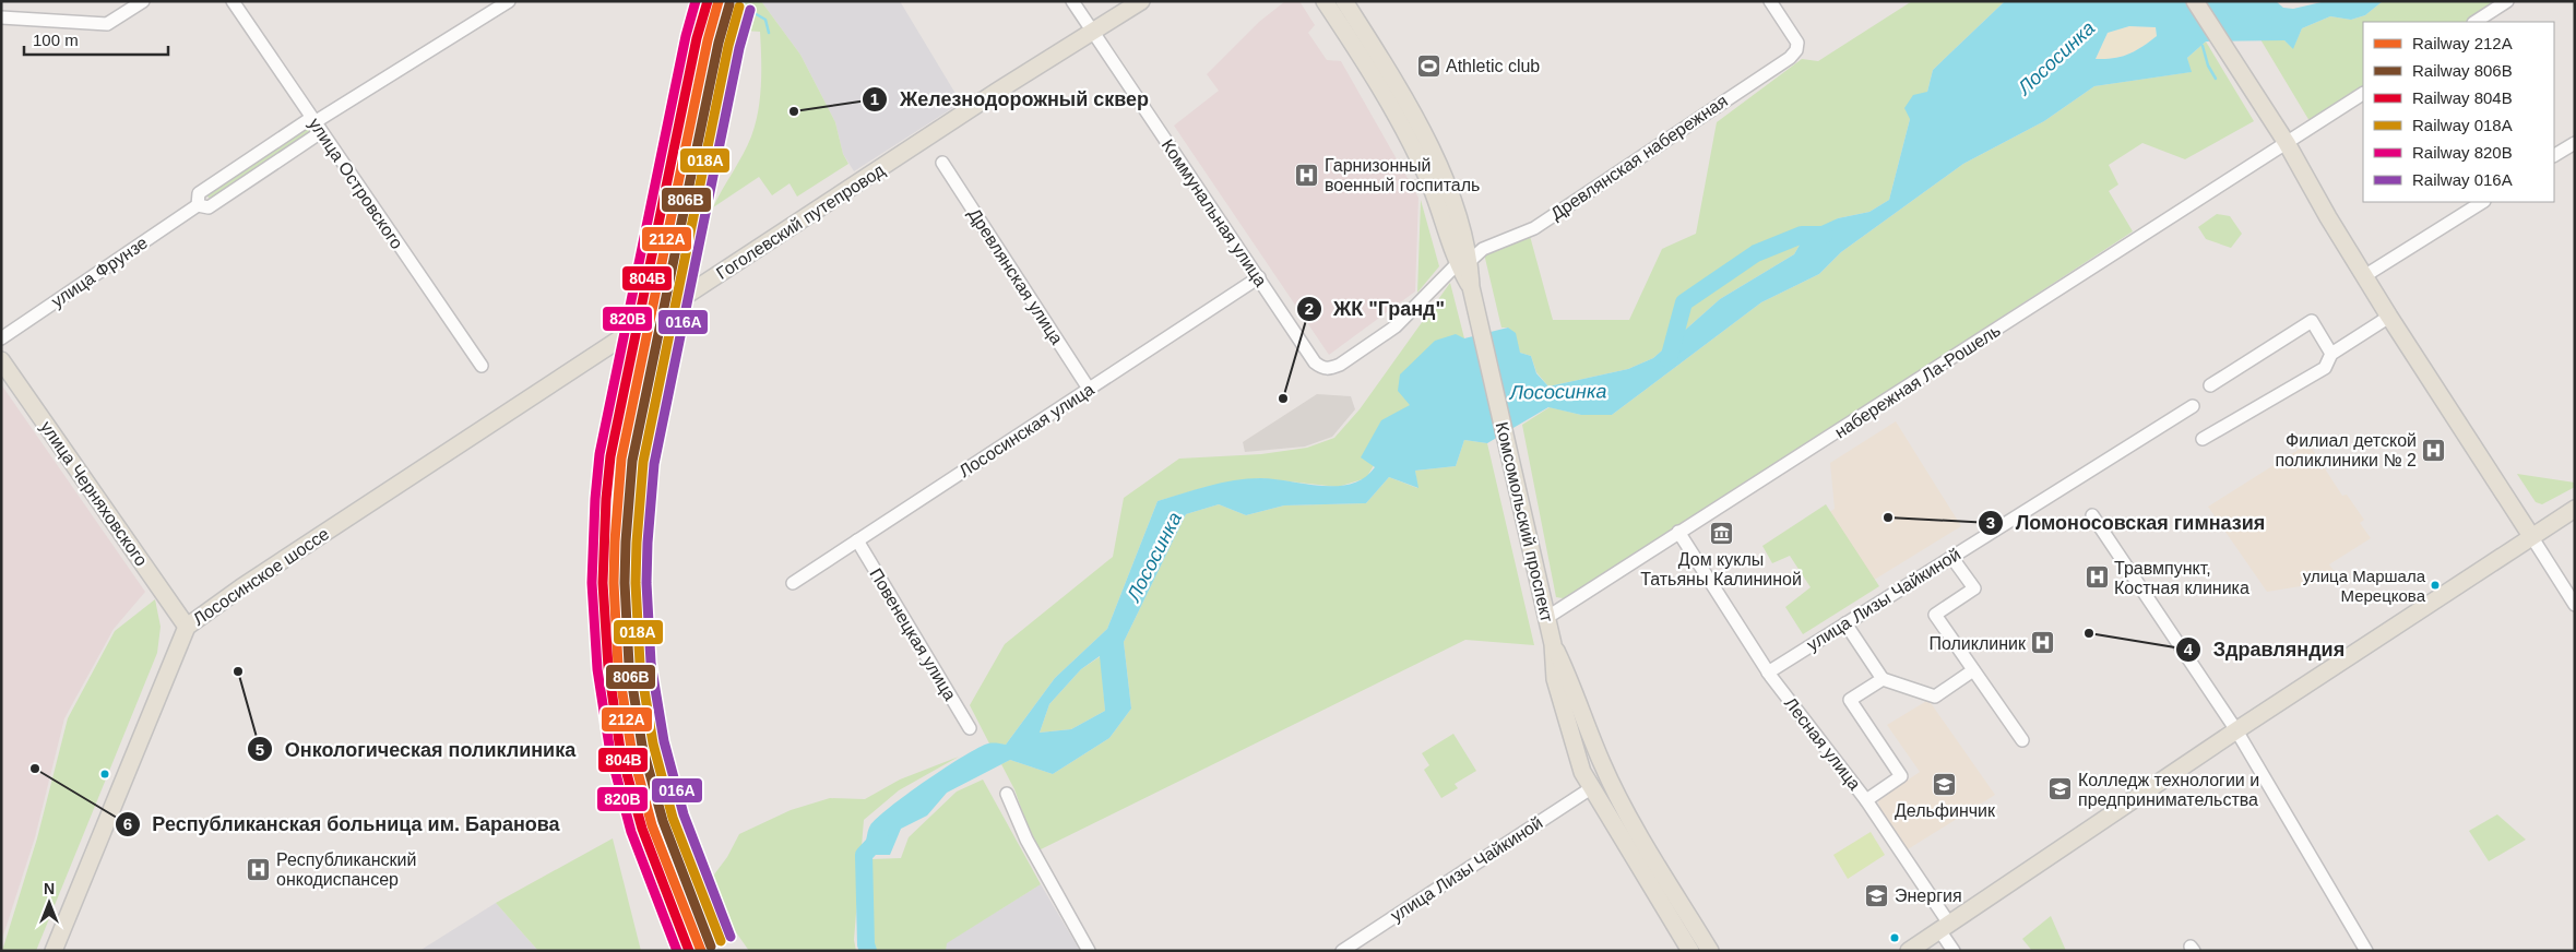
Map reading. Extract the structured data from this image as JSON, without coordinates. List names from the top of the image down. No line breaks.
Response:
{"streets":{"main road":["Гоголевский путепровод","улица Черняховского","Комсомольский проспект","Лососинское шоссе"],"street":["Древлянская набережная","улица Островского","Коммунальная улица","улица Фрунзе","Древлянская улица","набережная Ла-Рошель","Лососинская улица","улица Лизы Чайкиной","Повенецкая улица","Лесная улица"]},"crossings":[["Древлянская набережная","Коммунальная улица"],["Древлянская набережная","Комсомольский проспект"],["улица Островского","улица Фрунзе"],["Коммунальная улица","Гоголевский путепровод"],["Коммунальная улица","Лососинская улица"],["Гоголевский путепровод","Лососинское шоссе"],["Древлянская улица","Лососинская улица"],["набережная Ла-Рошель","Комсомольский проспект"],["набережная Ла-Рошель","Лесная улица"],["Лососинская улица","Повенецкая улица"],["улица Черняховского","Лососинское шоссе"],["Комсомольский проспект","улица Лизы Чайкиной"],["улица Лизы Чайкиной","Лесная улица"]],"water":["Лососинка"],"places":{"sports":["Athletic club"],"other":["Железнодорожный сквер","ЖК \"Гранд\"","Ломоносовская гимназия","улица Маршала Мерецкова","Здравляндия","Онкологическая поликлиника","Республиканская больница им. Баранова"],"hospital":["Гарнизонный военный госпиталь","Филиал детской поликлиники № 2","Травмпункт, Костная клиника","Поликлиник","Республиканский онкодиспансер"],"museum":["Дом куклы Татьяны Калининой"],"school or university":["Дельфинчик","Колледж технологии и предпринимательства","Энергия"]},"lines":["rail line 212А","rail line 804В","rail line 820В","rail line 806В","rail line 018А","rail line 016А"],"legend":["Railway 212А","Railway 806В","Railway 804В","Railway 018А","Railway 820В","Railway 016А"],"scale_bar":"100 m","north":"top"}
